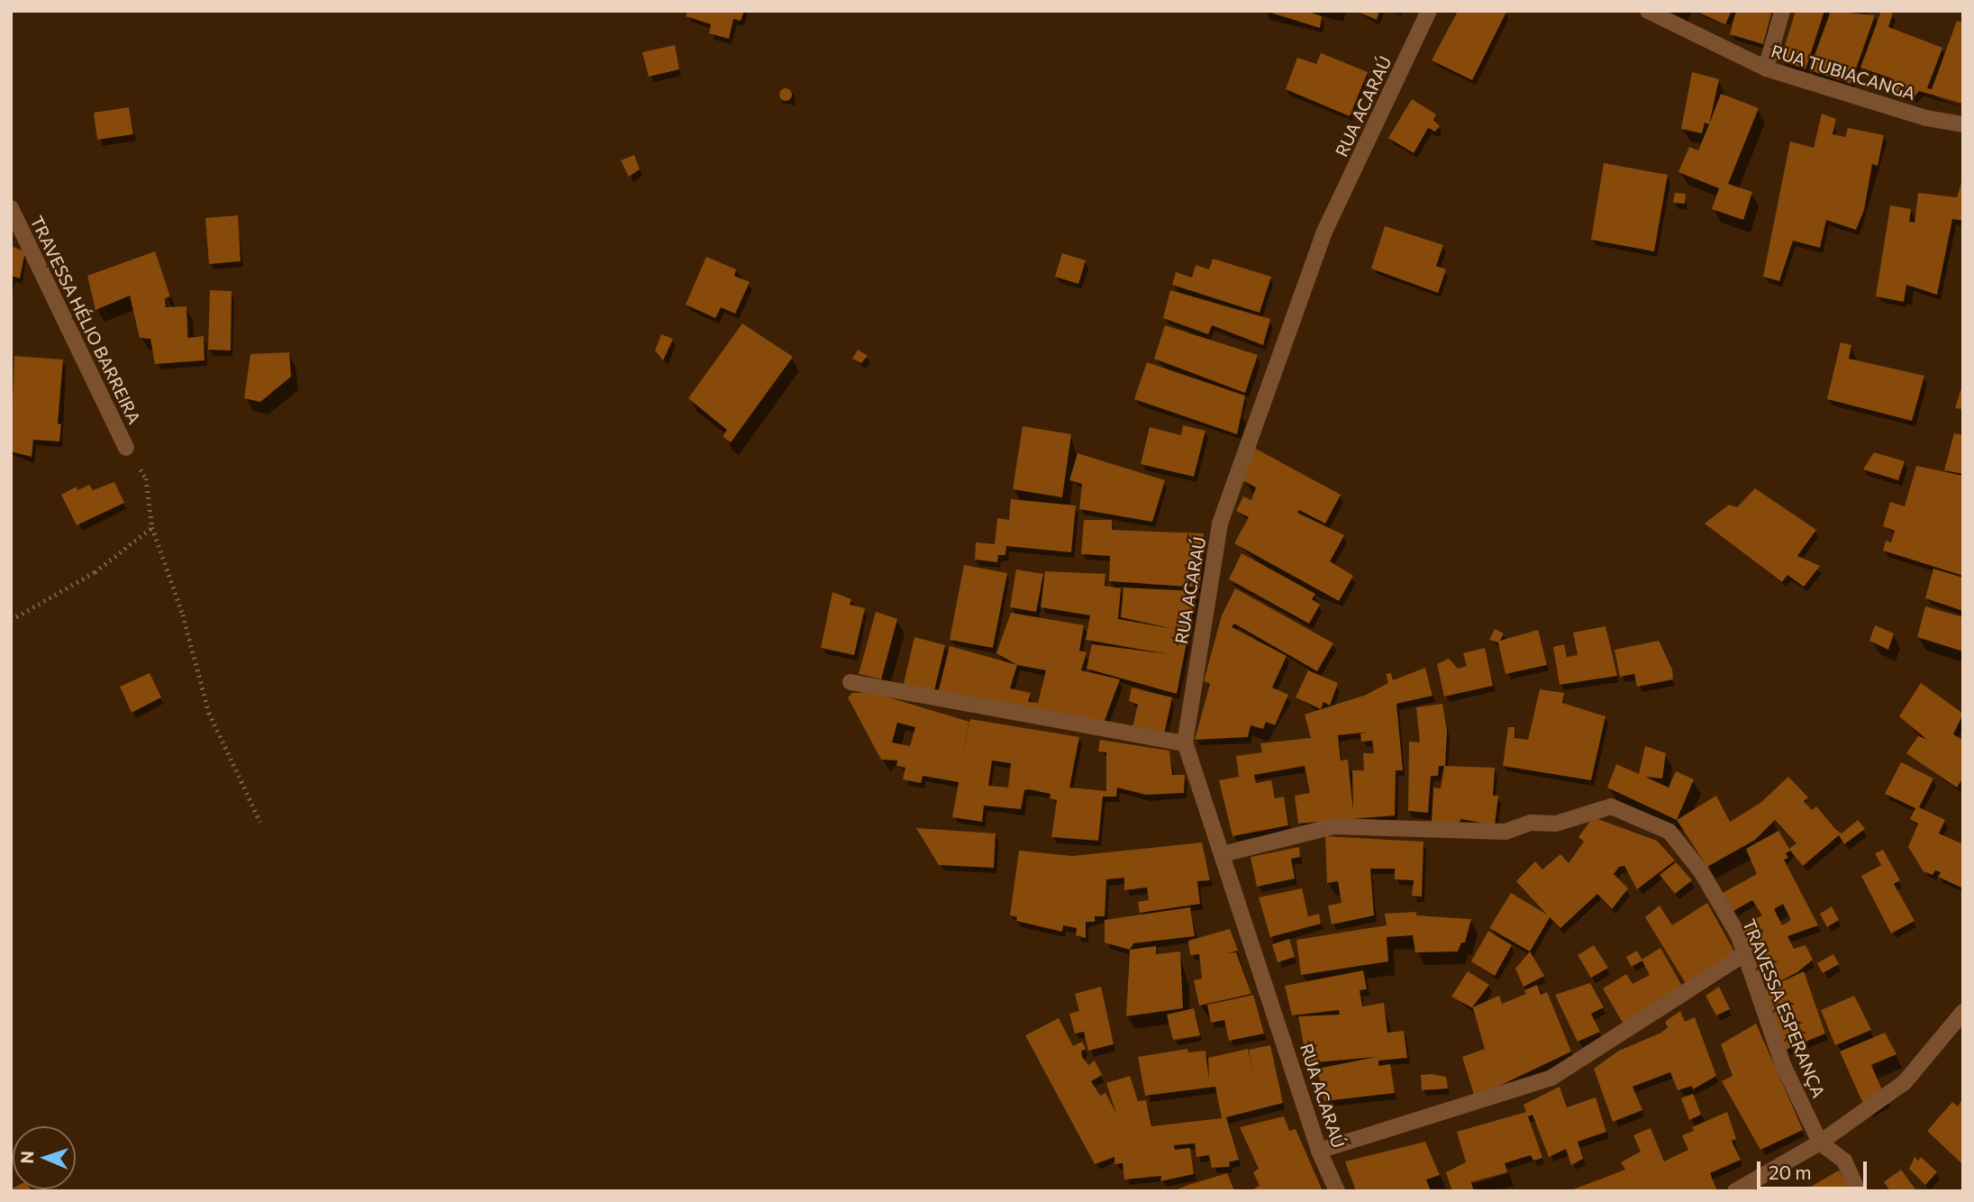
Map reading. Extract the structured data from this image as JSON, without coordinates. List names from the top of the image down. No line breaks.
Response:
{"streets":{"street":["RUA TUBIACANGA","RUA ACARAÚ","TRAVESSA HÉLIO BARREIRA","TRAVESSA ESPERANÇA"]},"crossings":[["RUA ACARAÚ","TRAVESSA ESPERANÇA"]],"scale_bar":"20 m","north":"left"}
